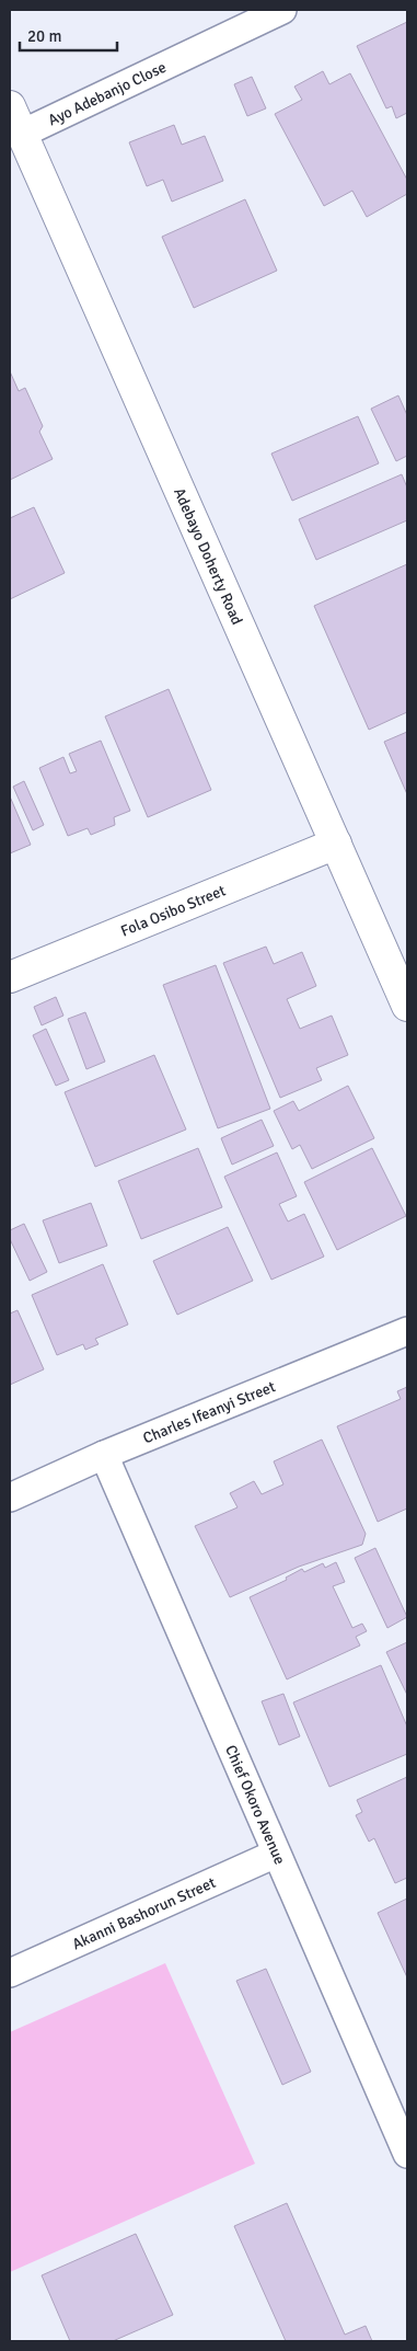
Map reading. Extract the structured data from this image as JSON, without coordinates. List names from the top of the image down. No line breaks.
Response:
{"streets":{"street":["Ayo Adebanjo Close","Adebayo Doherty Road","Fola Osibo Street","Charles Ifeanyi Street","Chief Okoro Avenue","Akanni Bashorun Street"]},"crossings":[["Ayo Adebanjo Close","Adebayo Doherty Road"],["Adebayo Doherty Road","Fola Osibo Street"],["Charles Ifeanyi Street","Chief Okoro Avenue"],["Chief Okoro Avenue","Akanni Bashorun Street"]],"scale_bar":"20 m"}
